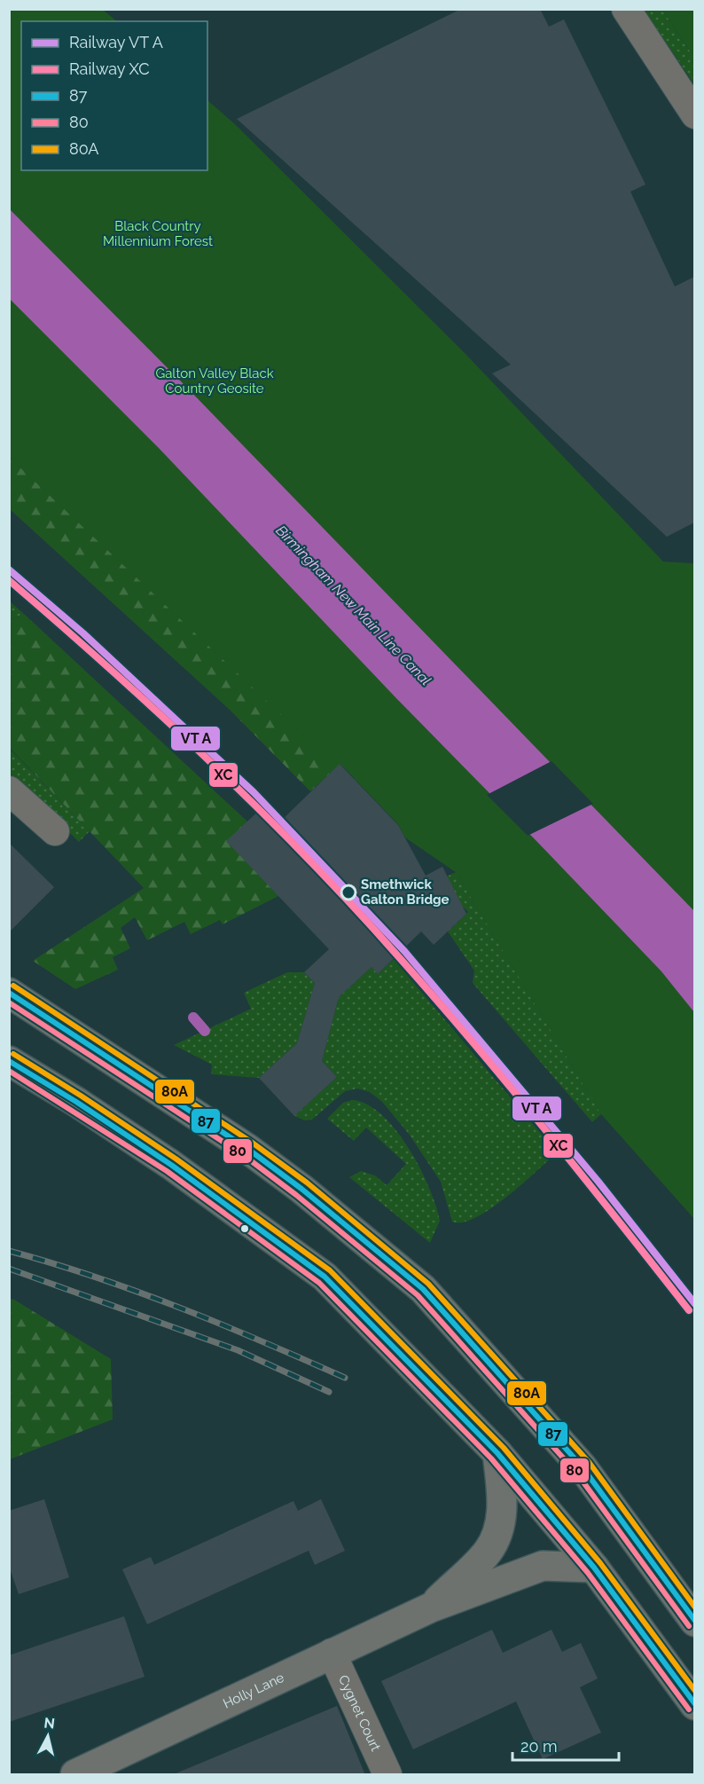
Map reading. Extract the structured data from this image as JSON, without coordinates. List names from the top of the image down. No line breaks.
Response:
{"streets":{"street":["Holly Lane","Cygnet Court"]},"crossings":[["Holly Lane","Cygnet Court"]],"water":["Birmingham New Main Line Canal"],"parks":["Black Country Millennium Forest","Galton Valley Black Country Geosite"],"places":["Smethwick Galton Bridge"],"lines":["rail line XC","transit line 80A","transit line 87","transit line 80"],"legend":["Railway VT A","Railway XC","87","80","80A"],"scale_bar":"20 m","north":"top"}
